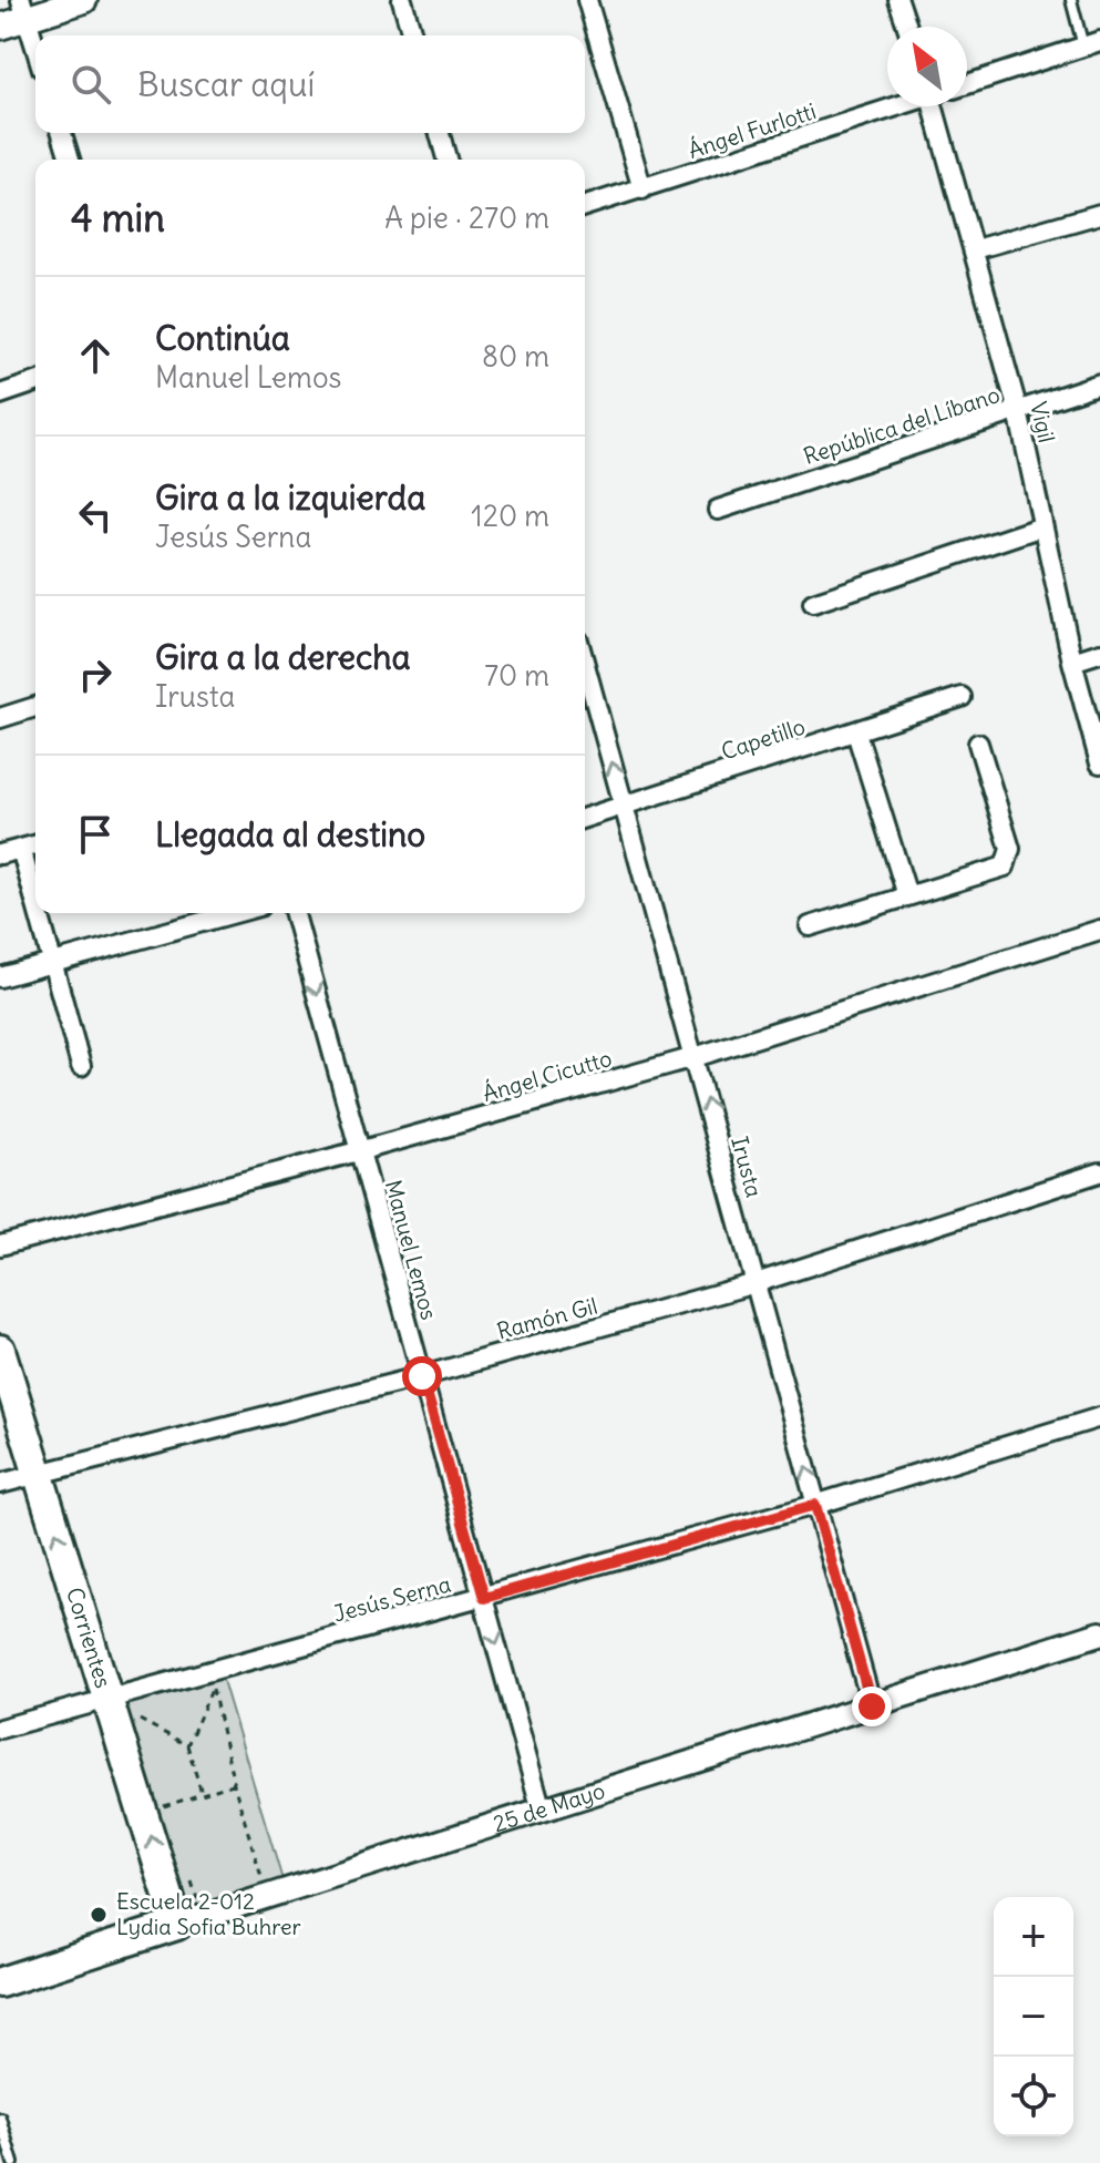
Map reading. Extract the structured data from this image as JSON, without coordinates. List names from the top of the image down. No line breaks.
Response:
{"streets":{"main road":["Corrientes","25 de Mayo"],"street":["Ángel Furlotti","Vigil","República del Líbano","Capetillo","Ángel Cicutto","Irusta","Manuel Lemos","Ramón Gil","Jesús Serna"]},"crossings":[["Vigil","República del Líbano"],["Capetillo","Irusta"],["Ángel Cicutto","Irusta"],["Ángel Cicutto","Manuel Lemos"],["Irusta","Ramón Gil"],["Irusta","Jesús Serna"],["Irusta","25 de Mayo"],["Manuel Lemos","Ramón Gil"],["Manuel Lemos","Jesús Serna"],["Manuel Lemos","25 de Mayo"],["Ramón Gil","Corrientes"],["Jesús Serna","Corrientes"],["Corrientes","25 de Mayo"]],"one_way":["Irusta","Manuel Lemos","Corrientes"],"places":["Escuela 2-012 Lydia Sofia Buhrer"],"north":"top left","page":{"search":"Buscar aquí","heading":["4 min","A pie · 270 m"],"list":[["Continúa","Manuel Lemos","80 m"],["Gira a la izquierda","Jesús Serna","120 m"],["Gira a la derecha","Irusta","70 m"],"Llegada al destino"],"map_buttons":["+","−"]}}
